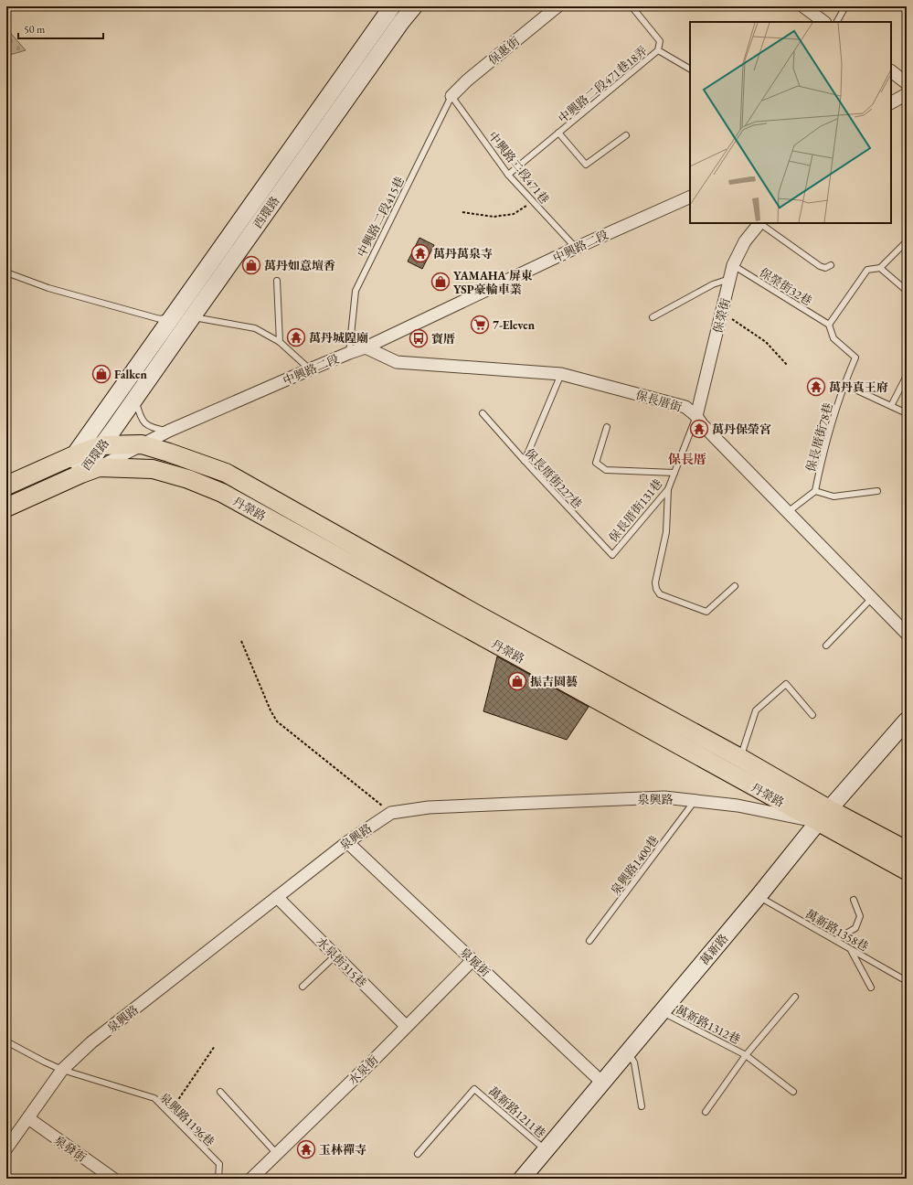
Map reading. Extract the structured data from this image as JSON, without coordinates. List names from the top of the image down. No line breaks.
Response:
{"streets":{"main road":["中興路二段","丹榮路"],"street":["保惠街","西環路","保榮街","保長厝街","泉興路","萬新路","水泉街315巷","泉展街","水泉街","泉發街"],"lane":["中興路二段471巷18弄","中興路二段471巷","中興路二段415巷","保榮街32巷","保長厝街78巷","保長厝街227巷","保長厝街131巷","泉興路1400巷","萬新路1358巷","萬新路1312巷","萬新路1211巷","泉興路1196巷"]},"crossings":[["保惠街","中興路二段471巷"],["保惠街","中興路二段415巷"],["中興路二段471巷18弄","中興路二段471巷"],["中興路二段471巷","中興路二段415巷"],["中興路二段471巷","中興路二段"],["西環路","中興路二段"],["中興路二段415巷","中興路二段"],["中興路二段","保長厝街"],["中興路二段","丹榮路"],["保榮街32巷","保榮街"],["保榮街32巷","保長厝街78巷"],["保榮街","保長厝街"],["保榮街","保長厝街131巷"],["保長厝街","保長厝街78巷"],["保長厝街","保長厝街131巷"],["保長厝街227巷","保長厝街131巷"],["丹榮路","泉興路"],["丹榮路","萬新路"],["泉興路","泉興路1400巷"],["泉興路","萬新路"],["泉興路","水泉街315巷"],["泉興路","泉展街"],["泉興路","泉興路1196巷"],["泉興路","泉發街"],["萬新路1358巷","萬新路"],["萬新路","泉展街"],["萬新路","萬新路1312巷"],["萬新路","萬新路1211巷"],["水泉街315巷","水泉街"],["泉展街","水泉街"]],"districts":["保長厝"],"places":{"temple":["萬丹萬泉寺","萬丹城隍廟","萬丹真王府","萬丹保榮宮","玉林禪寺"],"shop":["萬丹如意壇香","YAMAHA 屏東 YSP豪輪車業","Falken","振吉園藝"],"supermarket":["7-Eleven"],"bus stop":["寶厝"]},"scale_bar":"50 m"}
